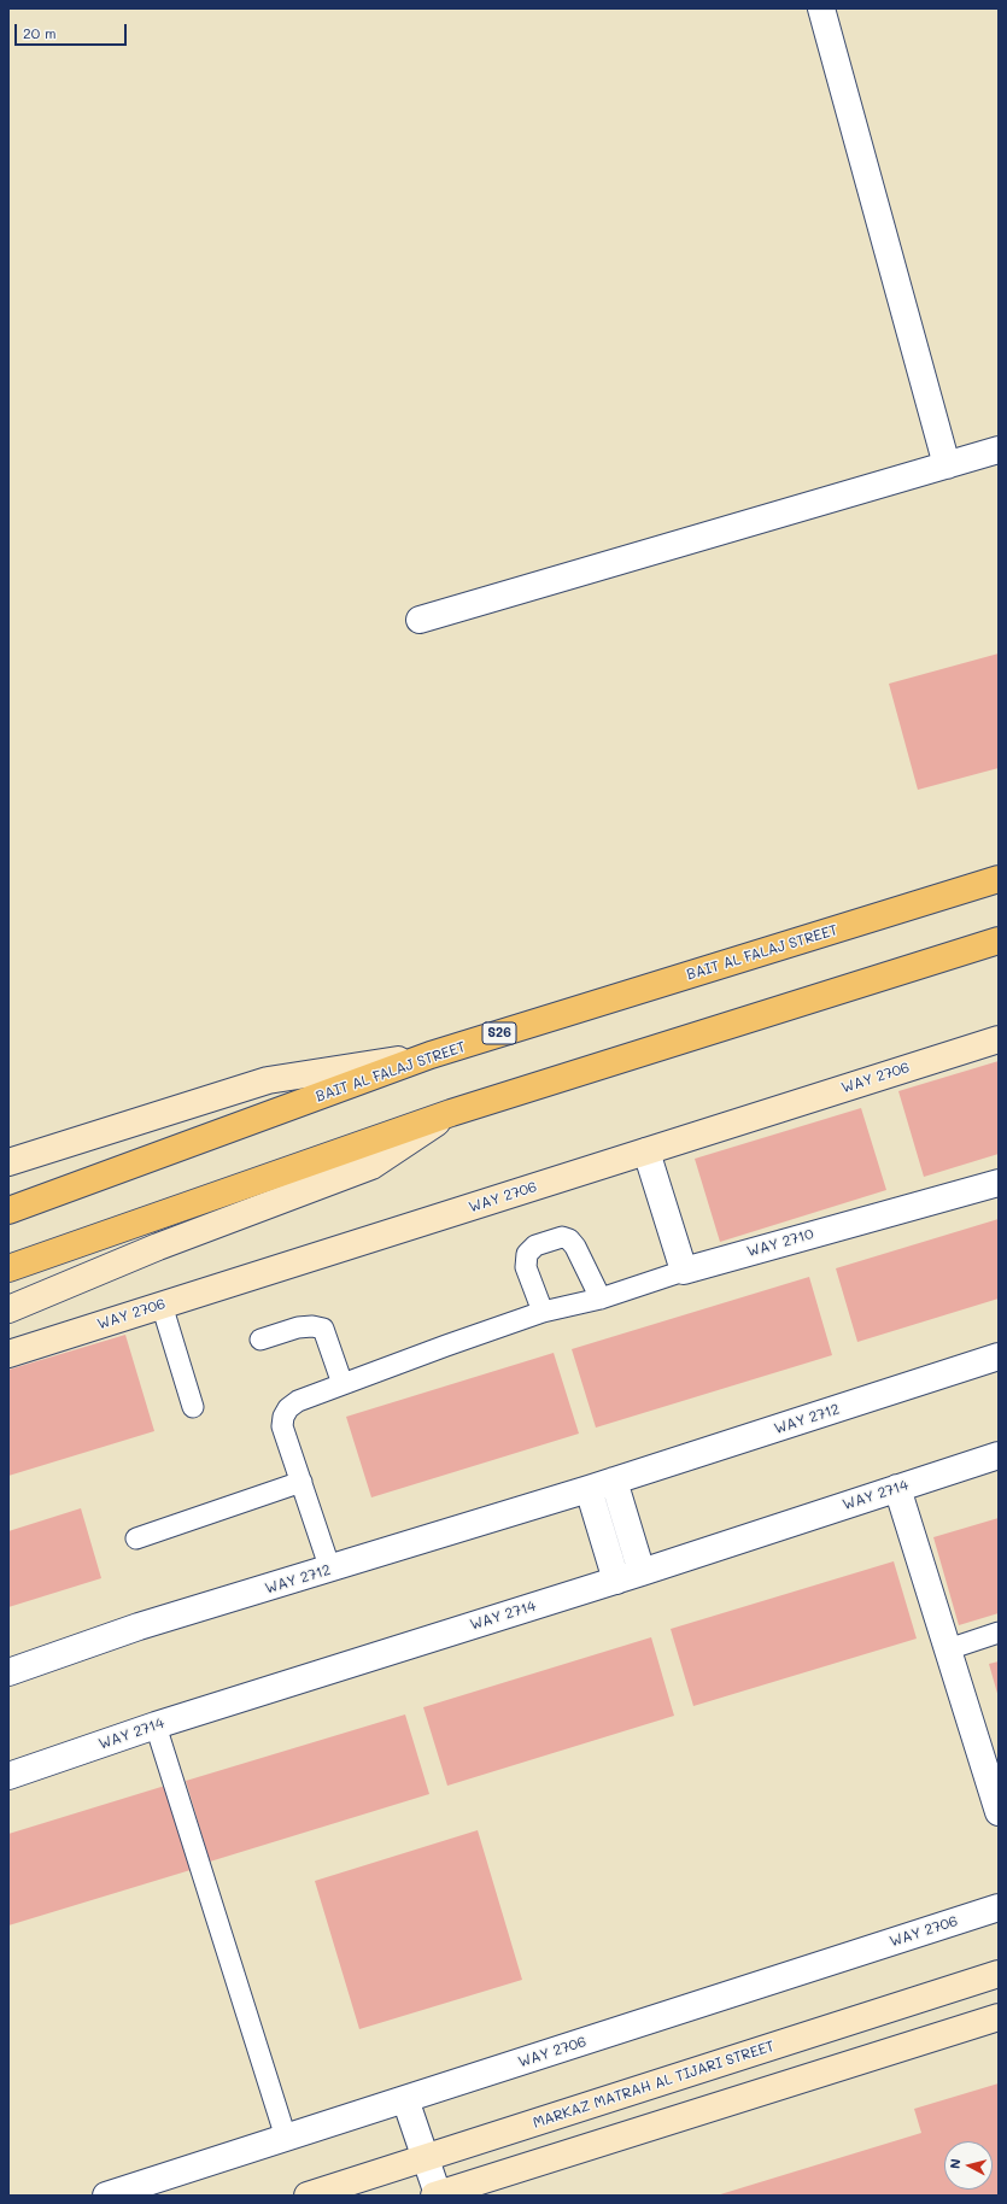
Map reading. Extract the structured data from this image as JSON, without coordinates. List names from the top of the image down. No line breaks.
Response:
{"streets":{"main road":["BAIT AL FALAJ STREET","S26","WAY 2706","MARKAZ MATRAH AL TIJARI STREET"],"street":["WAY 2710","WAY 2712","WAY 2714"]},"scale_bar":"20 m","north":"left"}
